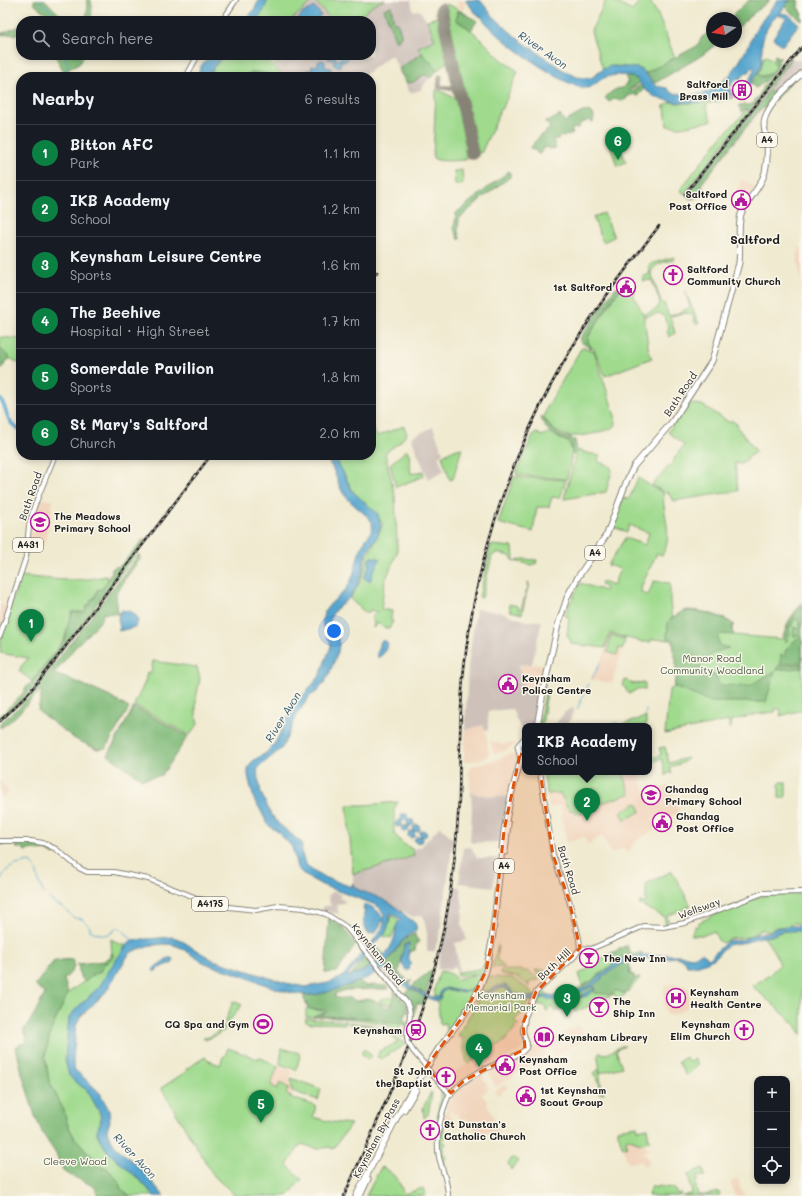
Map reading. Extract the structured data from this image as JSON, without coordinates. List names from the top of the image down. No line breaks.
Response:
{"streets":{"highway":["A4","Bath Road","Keynsham By-Pass"],"main road":["A431","A4175","Wellsway","Keynsham Road","Bath Hill"]},"crossings":[["A4","Keynsham By-Pass"],["Bath Road","Wellsway"],["Bath Road","Bath Hill"],["Wellsway","Bath Hill"],["Keynsham Road","Bath Hill"]],"districts":["Saltford"],"water":["River Avon"],"parks":["Manor Road Community Woodland","Keynsham Memorial Park","Cleeve Wood"],"places":{"building":["Saltford Brass Mill"],"public building":["Saltford Post Office","1st Saltford","Keynsham Police Centre","Chandag Post Office","Keynsham Post Office","1st Keynsham Scout Group"],"church":["Saltford Community Church","Keynsham Elim Church","St John the Baptist","St Dunstan's Catholic Church"],"school or university":["The Meadows Primary School","Chandag Primary School"],"bar":["The New Inn","The Ship Inn"],"hospital":["Keynsham Health Centre"],"sports":["CQ Spa and Gym"],"station":["Keynsham"],"library":["Keynsham Library"]},"north":"left","page":{"search":"Search here","heading":["Nearby","6 results"],"list":[{"mark":"1","name":"Bitton AFC","note":"Park","value":"1.1 km"},{"mark":"2","name":"IKB Academy","note":"School","value":"1.2 km"},{"mark":"3","name":"Keynsham Leisure Centre","note":"Sports","value":"1.6 km"},{"mark":"4","name":"The Beehive","note":"Hospital · High Street","value":"1.7 km"},{"mark":"5","name":"Somerdale Pavilion","note":"Sports","value":"1.8 km"},{"mark":"6","name":"St Mary's Saltford","note":"Church","value":"2.0 km"}],"pins":["6","1","2","3","4","5"],"popup":["IKB Academy","School"],"map_buttons":["+","−"]}}
